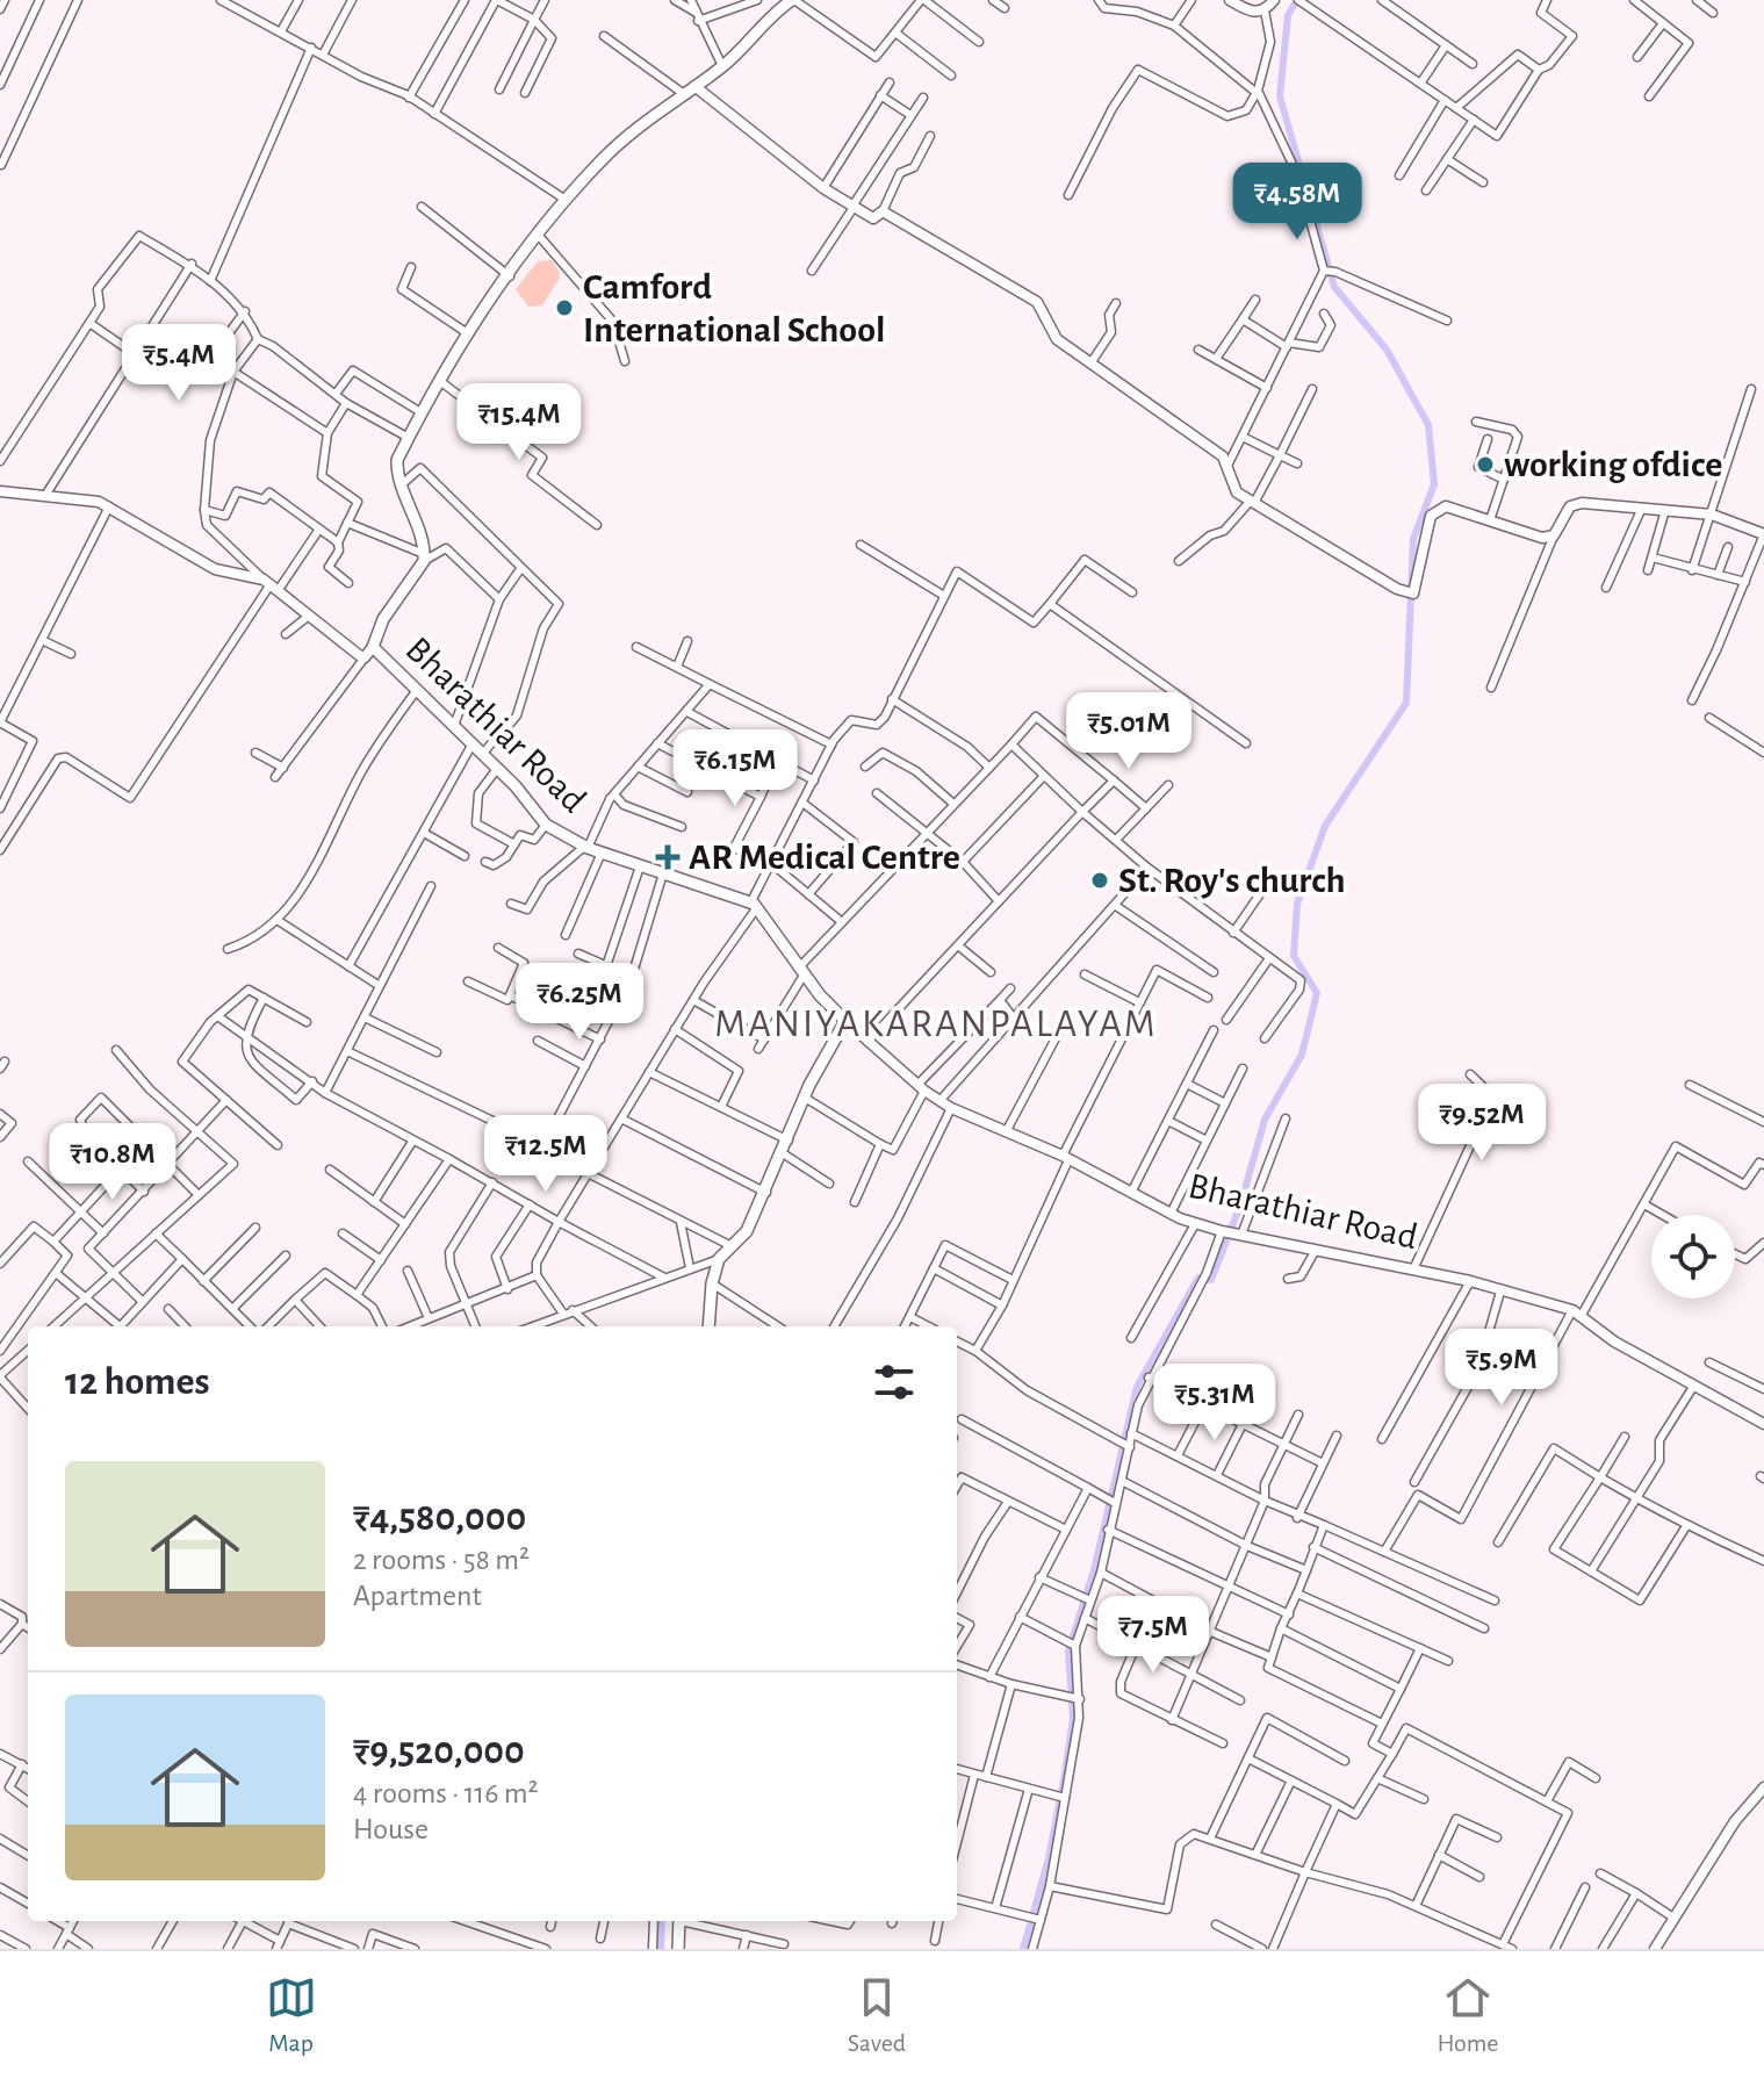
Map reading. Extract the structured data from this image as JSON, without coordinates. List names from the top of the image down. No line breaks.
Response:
{"streets":{"main road":["Bharathiar Road"]},"districts":["MANIYAKARANPALAYAM"],"places":{"other":["Camford International School","working ofdice","St. Roy's church"],"health":["AR Medical Centre"]},"page":{"price":["₹4.58M","₹5.4M","₹15.4M","₹5.01M","₹6.15M","₹6.25M","₹9.52M","₹12.5M","₹10.8M","₹5.9M","₹5.31M","₹7.5M"],"heading":"12 homes","list":[{"name":"₹4,580,000","note":"2 rooms · 58 m² · Apartment"},{"name":"₹9,520,000","note":"4 rooms · 116 m² · House"}],"tabs":["Map","Saved","Home"]}}
